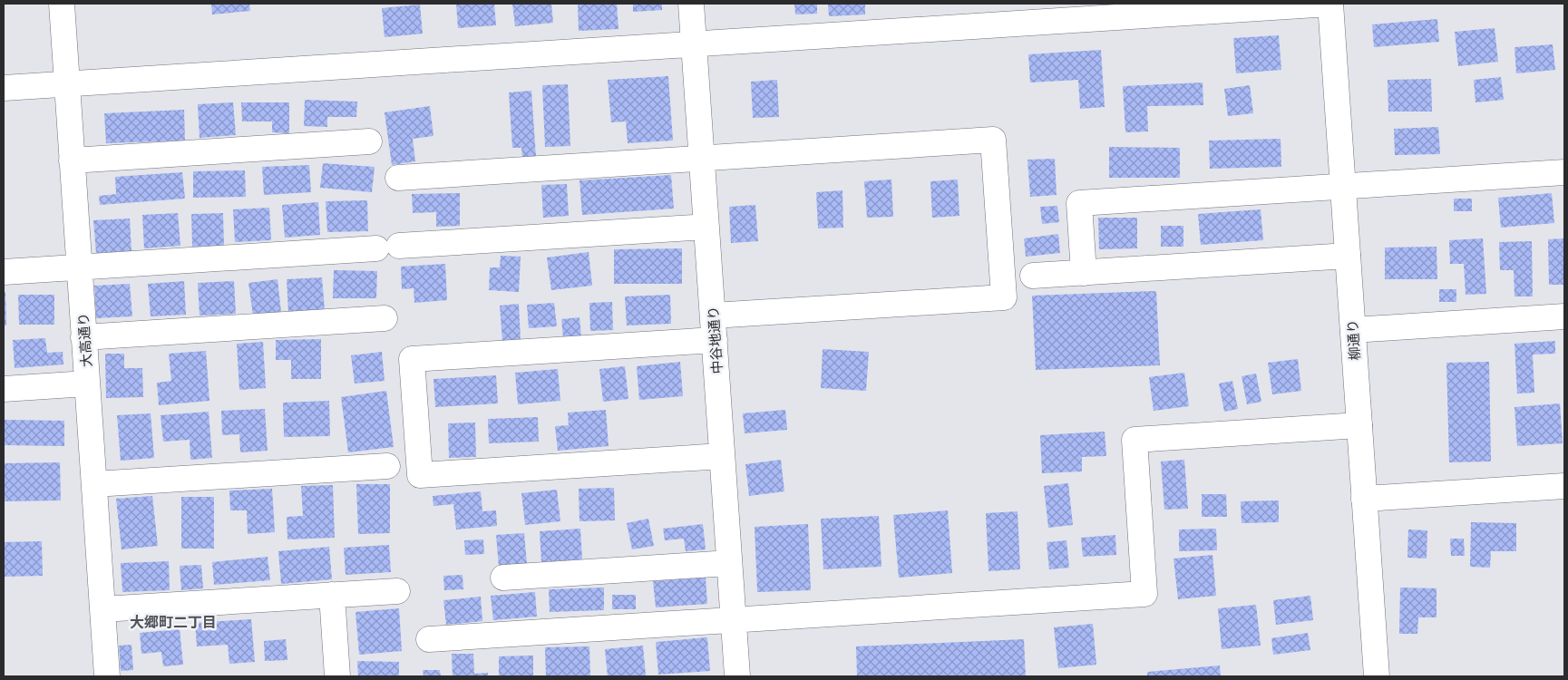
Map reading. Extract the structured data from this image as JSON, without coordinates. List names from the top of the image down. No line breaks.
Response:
{"streets":{"street":["大高通り","中谷地通り","柳通り"]},"districts":["大郷町二丁目"]}
